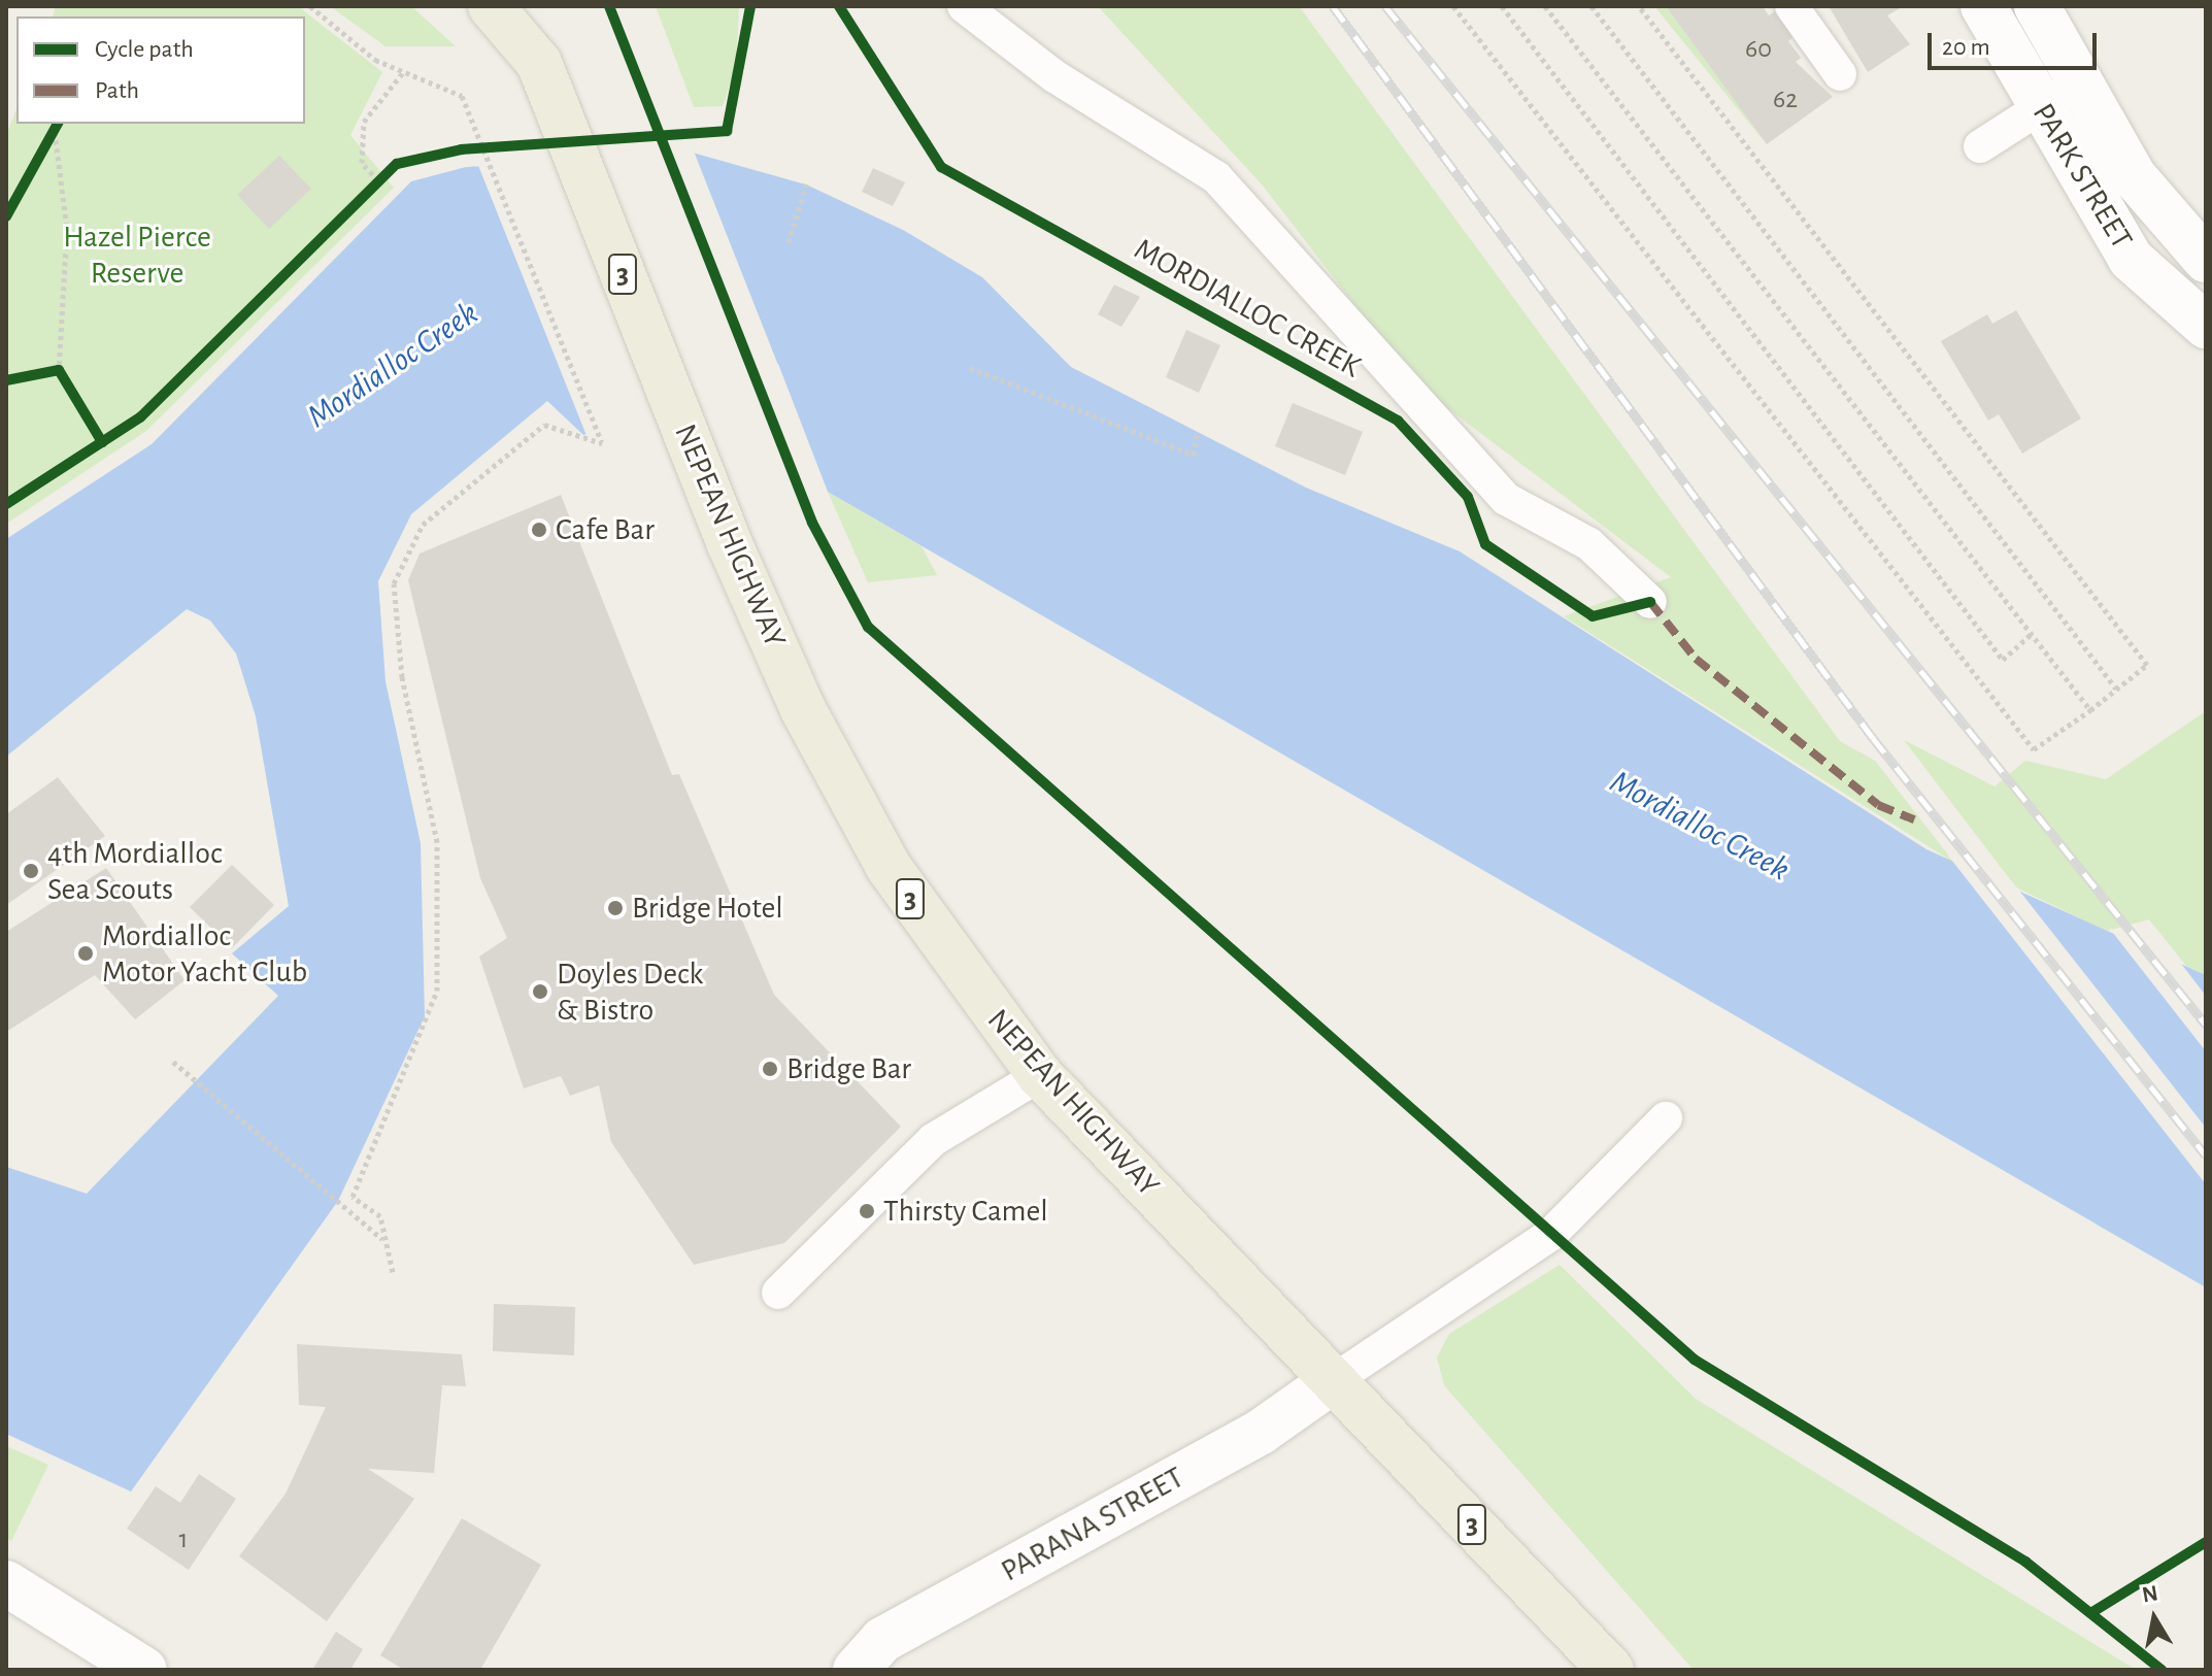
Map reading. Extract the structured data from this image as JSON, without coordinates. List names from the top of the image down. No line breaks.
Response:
{"streets":{"highway":["3","NEPEAN HIGHWAY"],"street":["PARK STREET","PARANA STREET"],"cycle path":["MORDIALLOC CREEK"]},"crossings":[["3","NEPEAN HIGHWAY"],["NEPEAN HIGHWAY","PARANA STREET"]],"water":["Mordialloc Creek"],"parks":["Hazel Pierce Reserve"],"places":["Cafe Bar","4th Mordialloc Sea Scouts","Bridge Hotel","Mordialloc Motor Yacht Club","Doyles Deck & Bistro","Bridge Bar","Thirsty Camel"],"house_numbers":["60","62","1"],"legend":["Cycle path","Path"],"scale_bar":"20 m","north":"top"}
